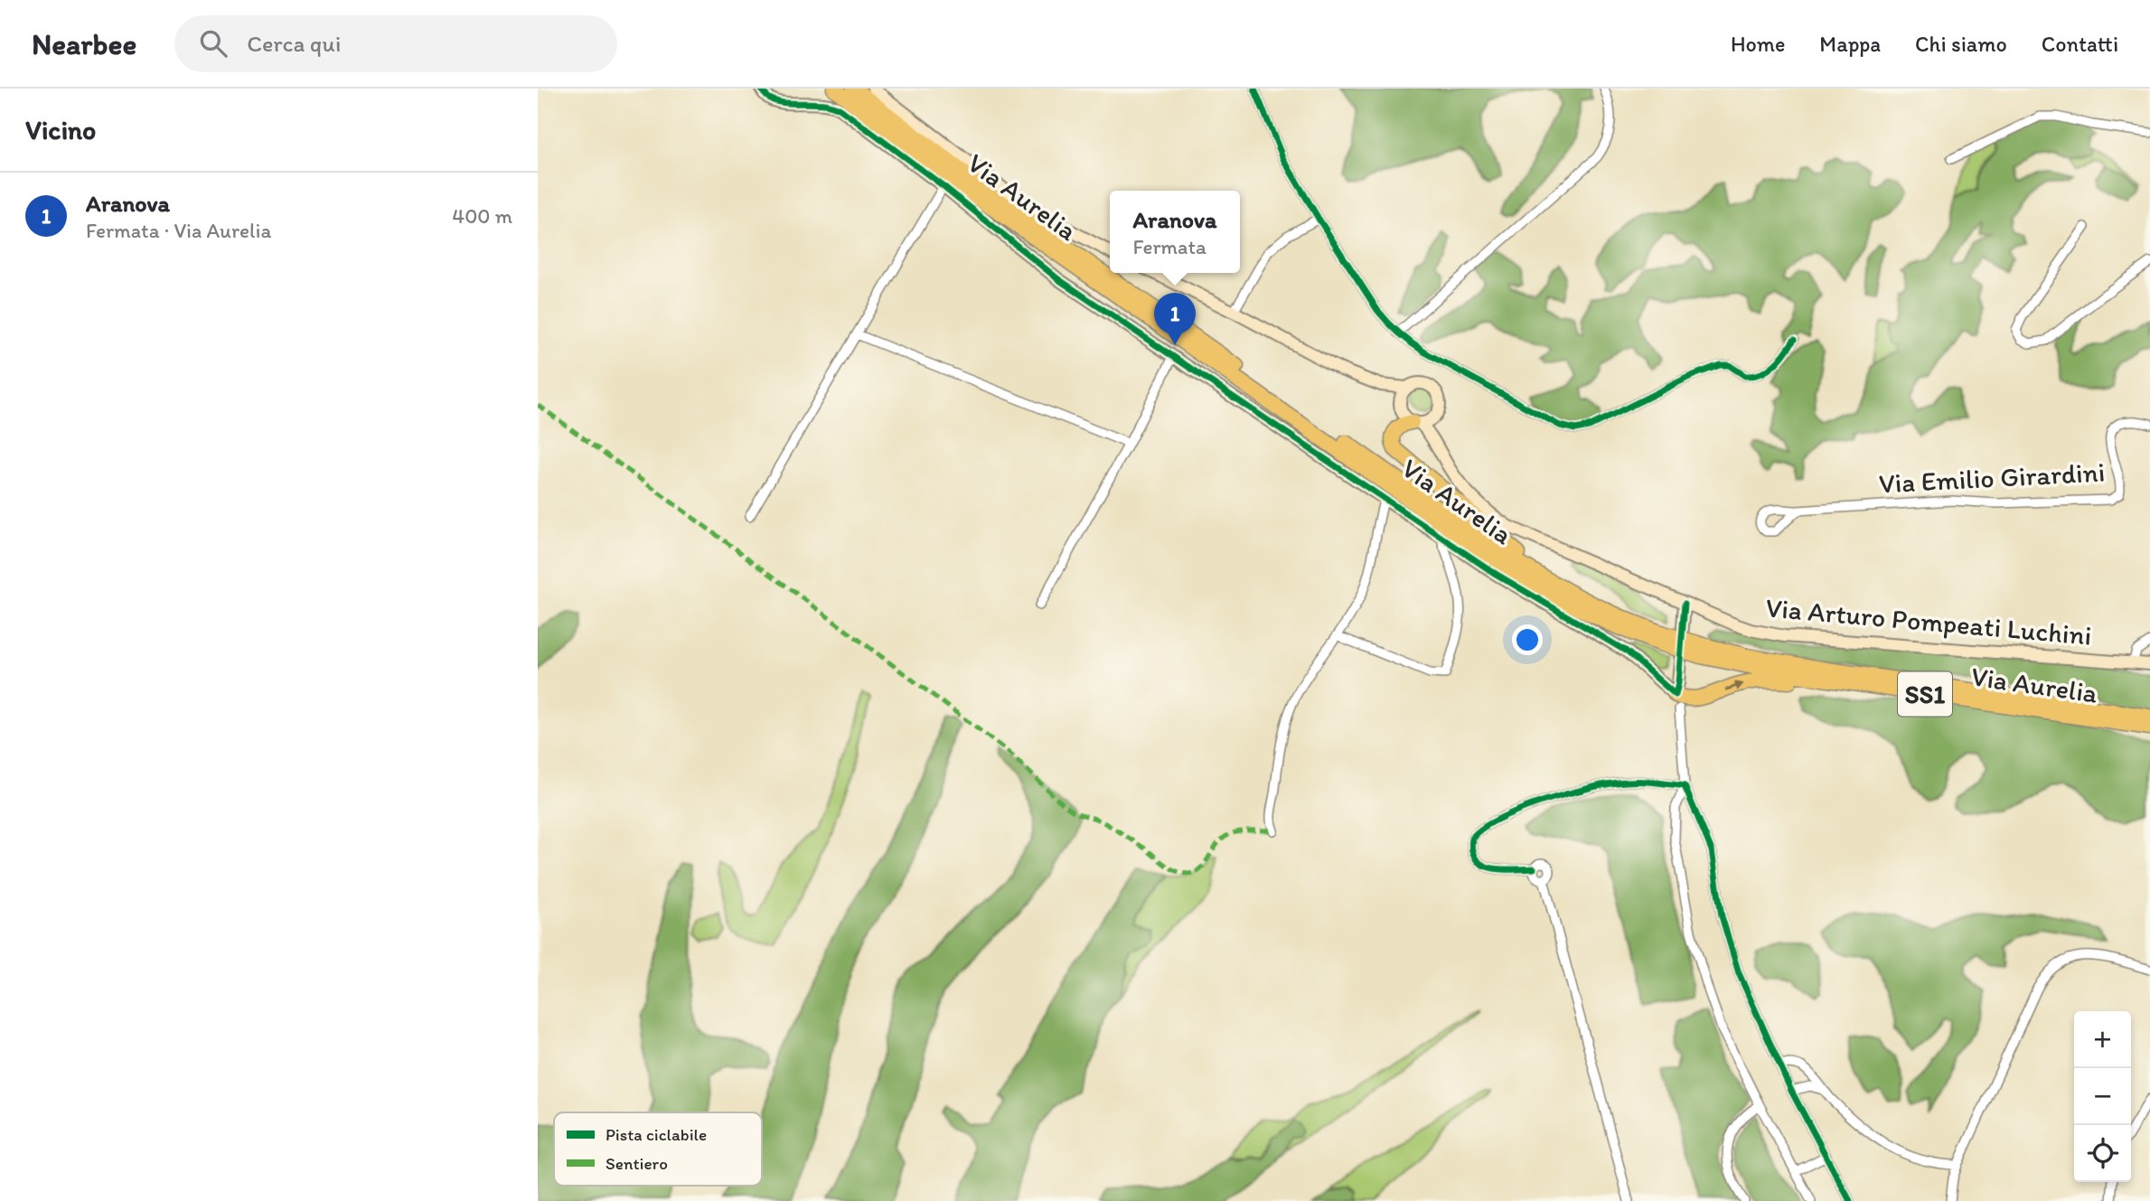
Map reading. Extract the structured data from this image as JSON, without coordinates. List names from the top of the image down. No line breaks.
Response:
{"streets":{"highway":["Via Aurelia","SS1"],"street":["Via Emilio Girardini","Via Arturo Pompeati Luchini"]},"legend":["Pista ciclabile","Sentiero"],"page":{"header":"Nearbee","search":"Cerca qui","nav":["Home","Mappa","Chi siamo","Contatti"],"heading":"Vicino","list":[{"mark":"1","name":"Aranova","note":"Fermata · Via Aurelia","value":"400 m"}],"popup":["Aranova","Fermata"],"pins":"1","map_buttons":["+","−"]}}
